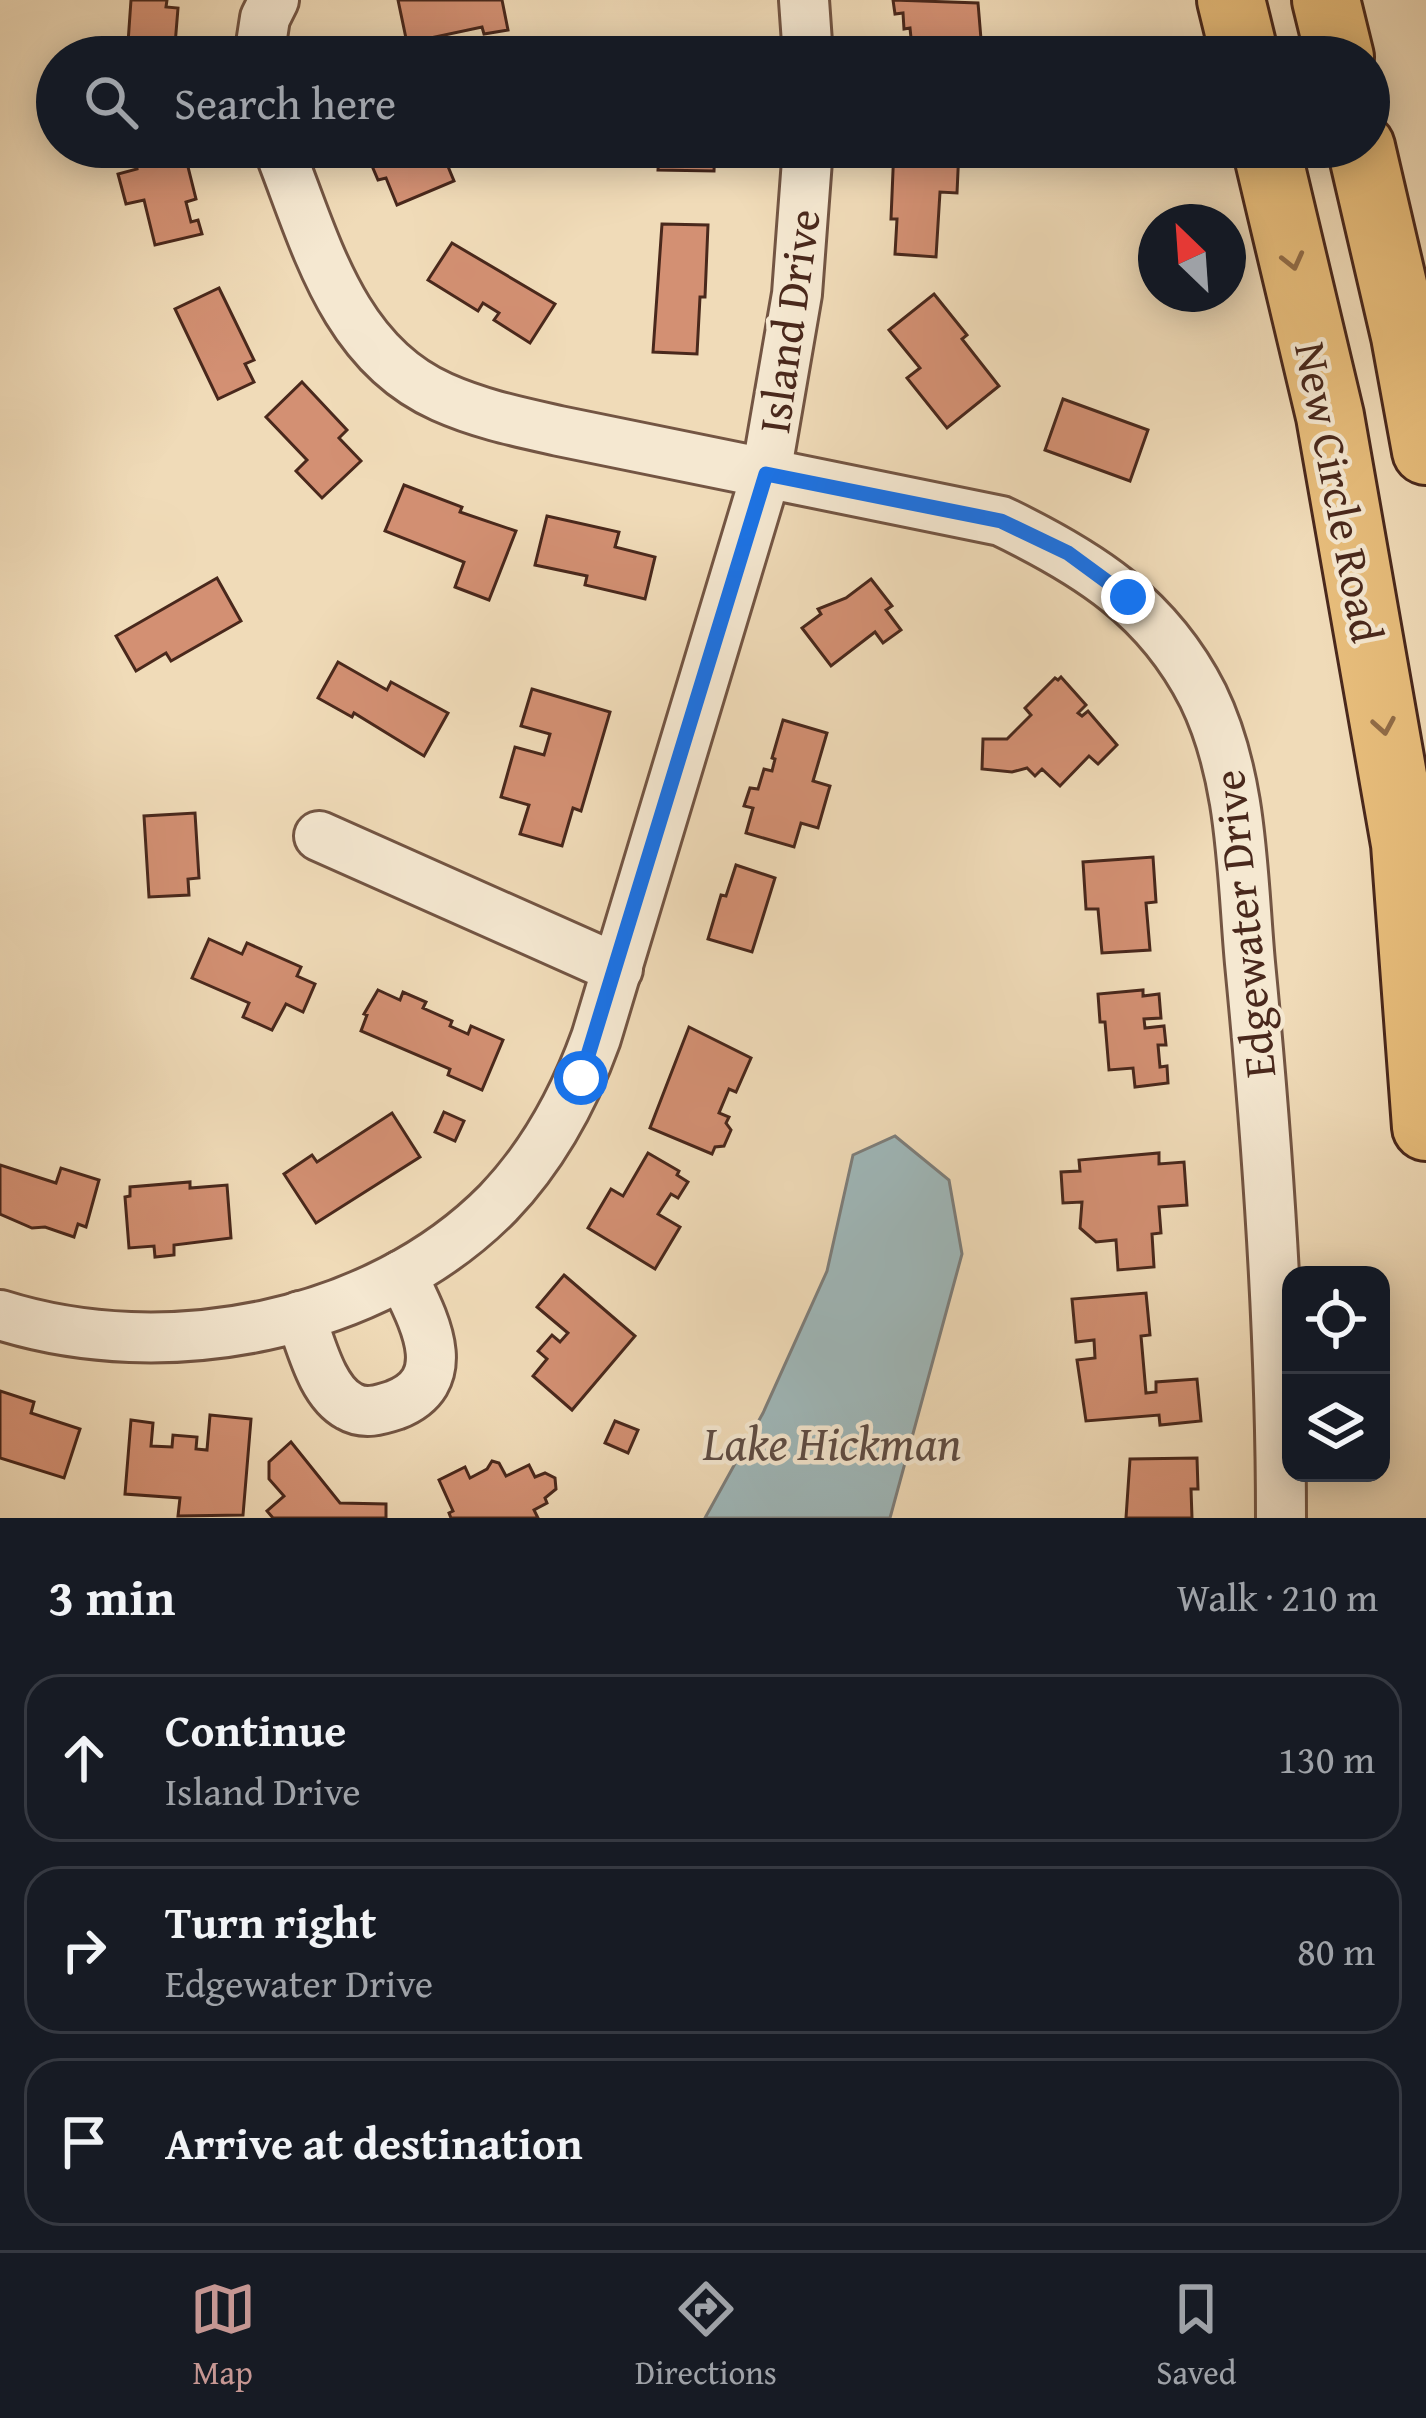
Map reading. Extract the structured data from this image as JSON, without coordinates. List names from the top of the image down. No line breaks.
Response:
{"streets":{"highway":["New Circle Road"],"street":["Island Drive","Edgewater Drive"]},"crossings":[["Island Drive","Edgewater Drive"]],"one_way":["New Circle Road"],"water":["Lake Hickman"],"north":"top left","page":{"search":"Search here","heading":["3 min","Walk · 210 m"],"list":[["Continue","Island Drive","130 m"],["Turn right","Edgewater Drive","80 m"],"Arrive at destination"],"nav":["Map","Directions","Saved"]}}
